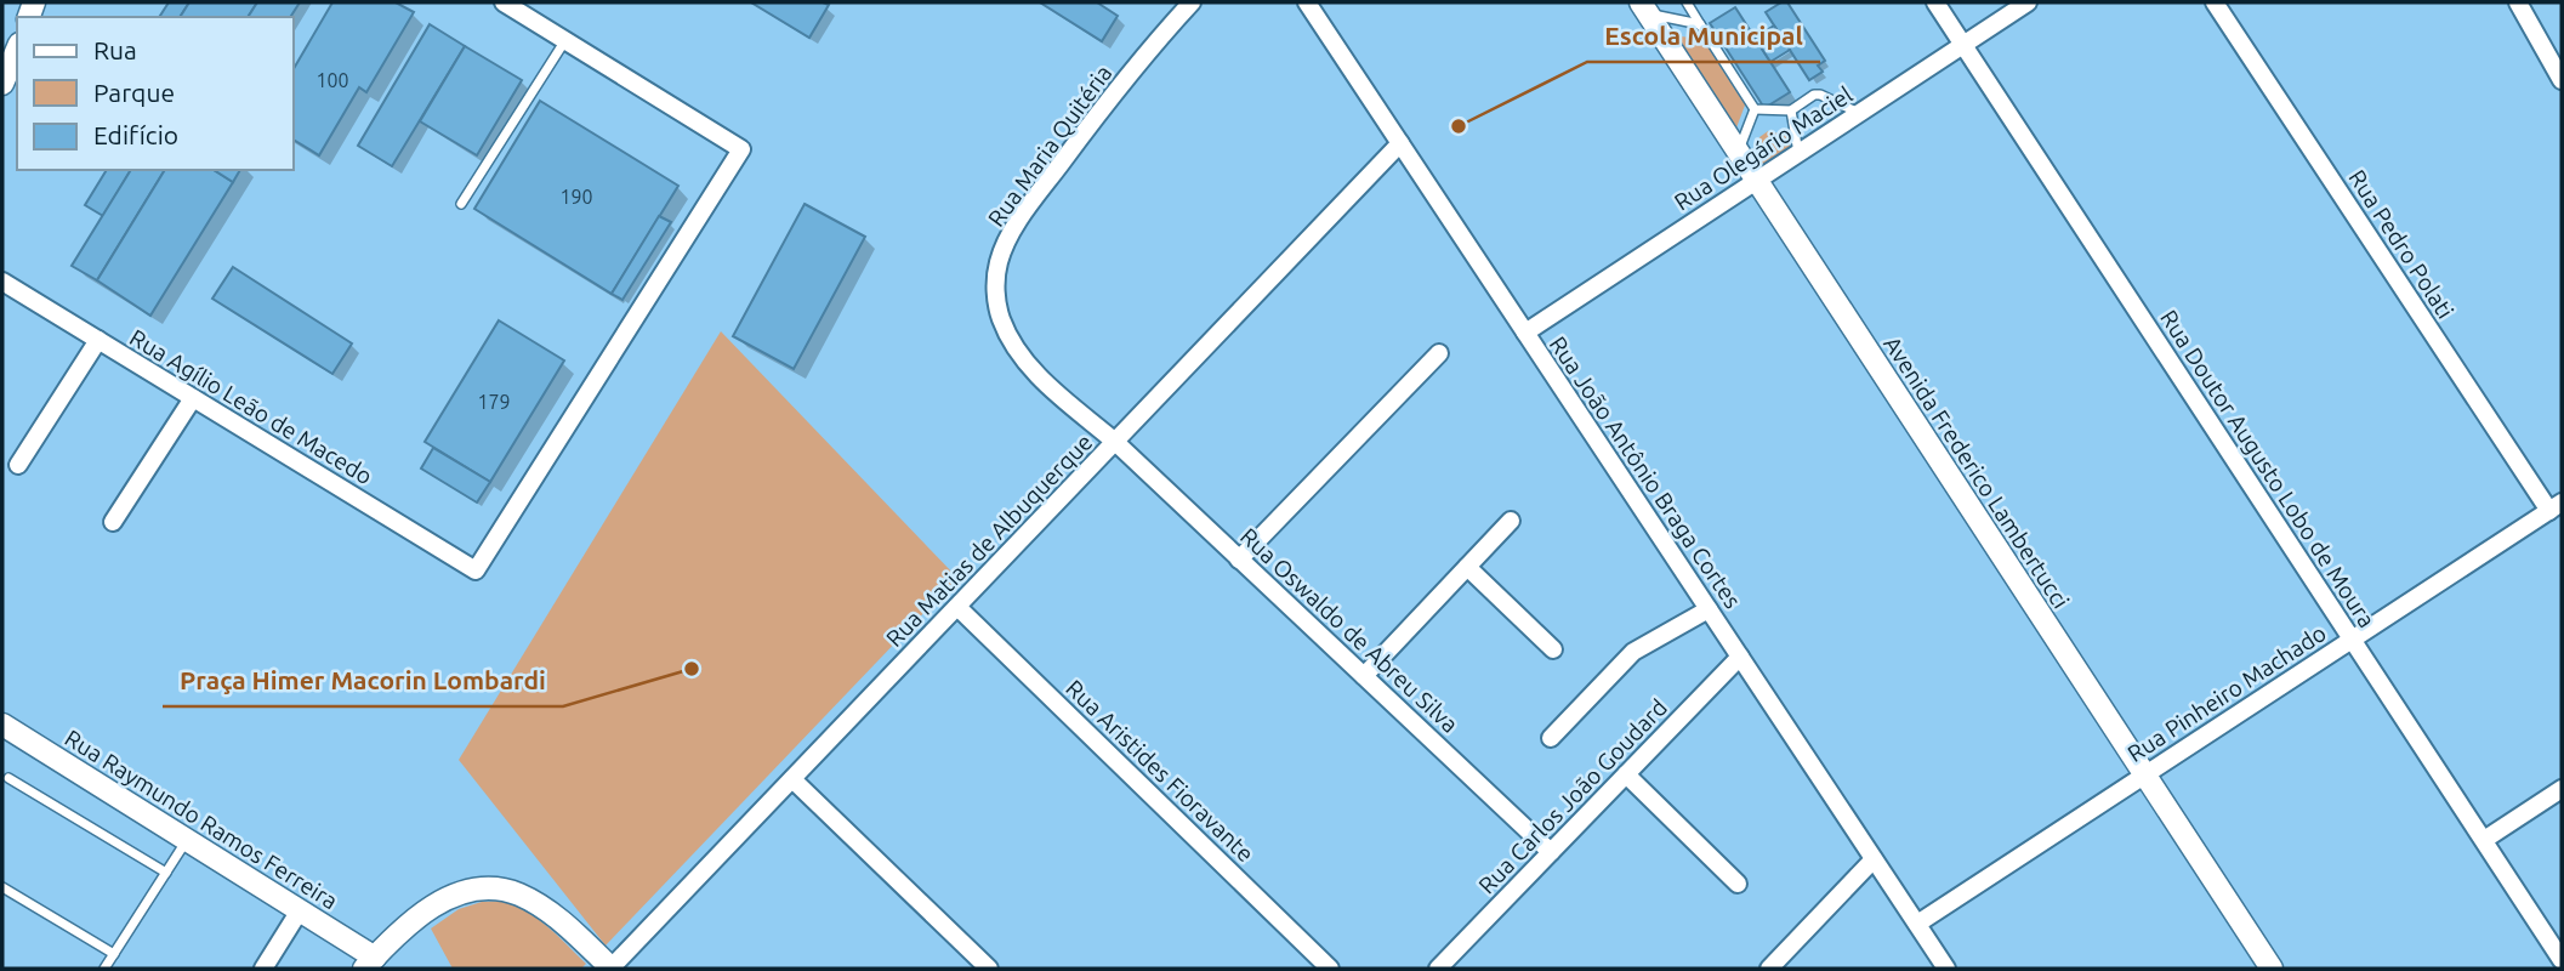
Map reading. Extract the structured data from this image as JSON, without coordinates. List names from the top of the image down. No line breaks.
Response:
{"streets":{"street":["Rua Maria Quitéria","Rua Olegário Maciel","Rua Pedro Polati","Rua Agílio Leão de Macedo","Rua Doutor Augusto Lobo de Moura","Rua João Antônio Braga Cortes","Avenida Frederico Lambertucci","Rua Matias de Albuquerque","Rua Oswaldo de Abreu Silva","Rua Pinheiro Machado","Rua Aristides Fioravante","Rua Carlos João Goudard","Rua Raymundo Ramos Ferreira"]},"crossings":[["Rua Maria Quitéria","Rua Matias de Albuquerque"],["Rua Maria Quitéria","Rua Oswaldo de Abreu Silva"],["Rua Olegário Maciel","Rua Doutor Augusto Lobo de Moura"],["Rua Olegário Maciel","Rua João Antônio Braga Cortes"],["Rua Olegário Maciel","Avenida Frederico Lambertucci"],["Rua Pedro Polati","Rua Pinheiro Machado"],["Rua Doutor Augusto Lobo de Moura","Rua Pinheiro Machado"],["Rua João Antônio Braga Cortes","Rua Matias de Albuquerque"],["Rua João Antônio Braga Cortes","Rua Pinheiro Machado"],["Rua João Antônio Braga Cortes","Rua Carlos João Goudard"],["Avenida Frederico Lambertucci","Rua Pinheiro Machado"],["Rua Matias de Albuquerque","Rua Oswaldo de Abreu Silva"],["Rua Matias de Albuquerque","Rua Aristides Fioravante"],["Rua Oswaldo de Abreu Silva","Rua Carlos João Goudard"]],"places":["Escola Municipal","Praça Himer Macorin Lombardi"],"house_numbers":["100","190","179"],"legend":["Rua","Parque","Edifício"]}
